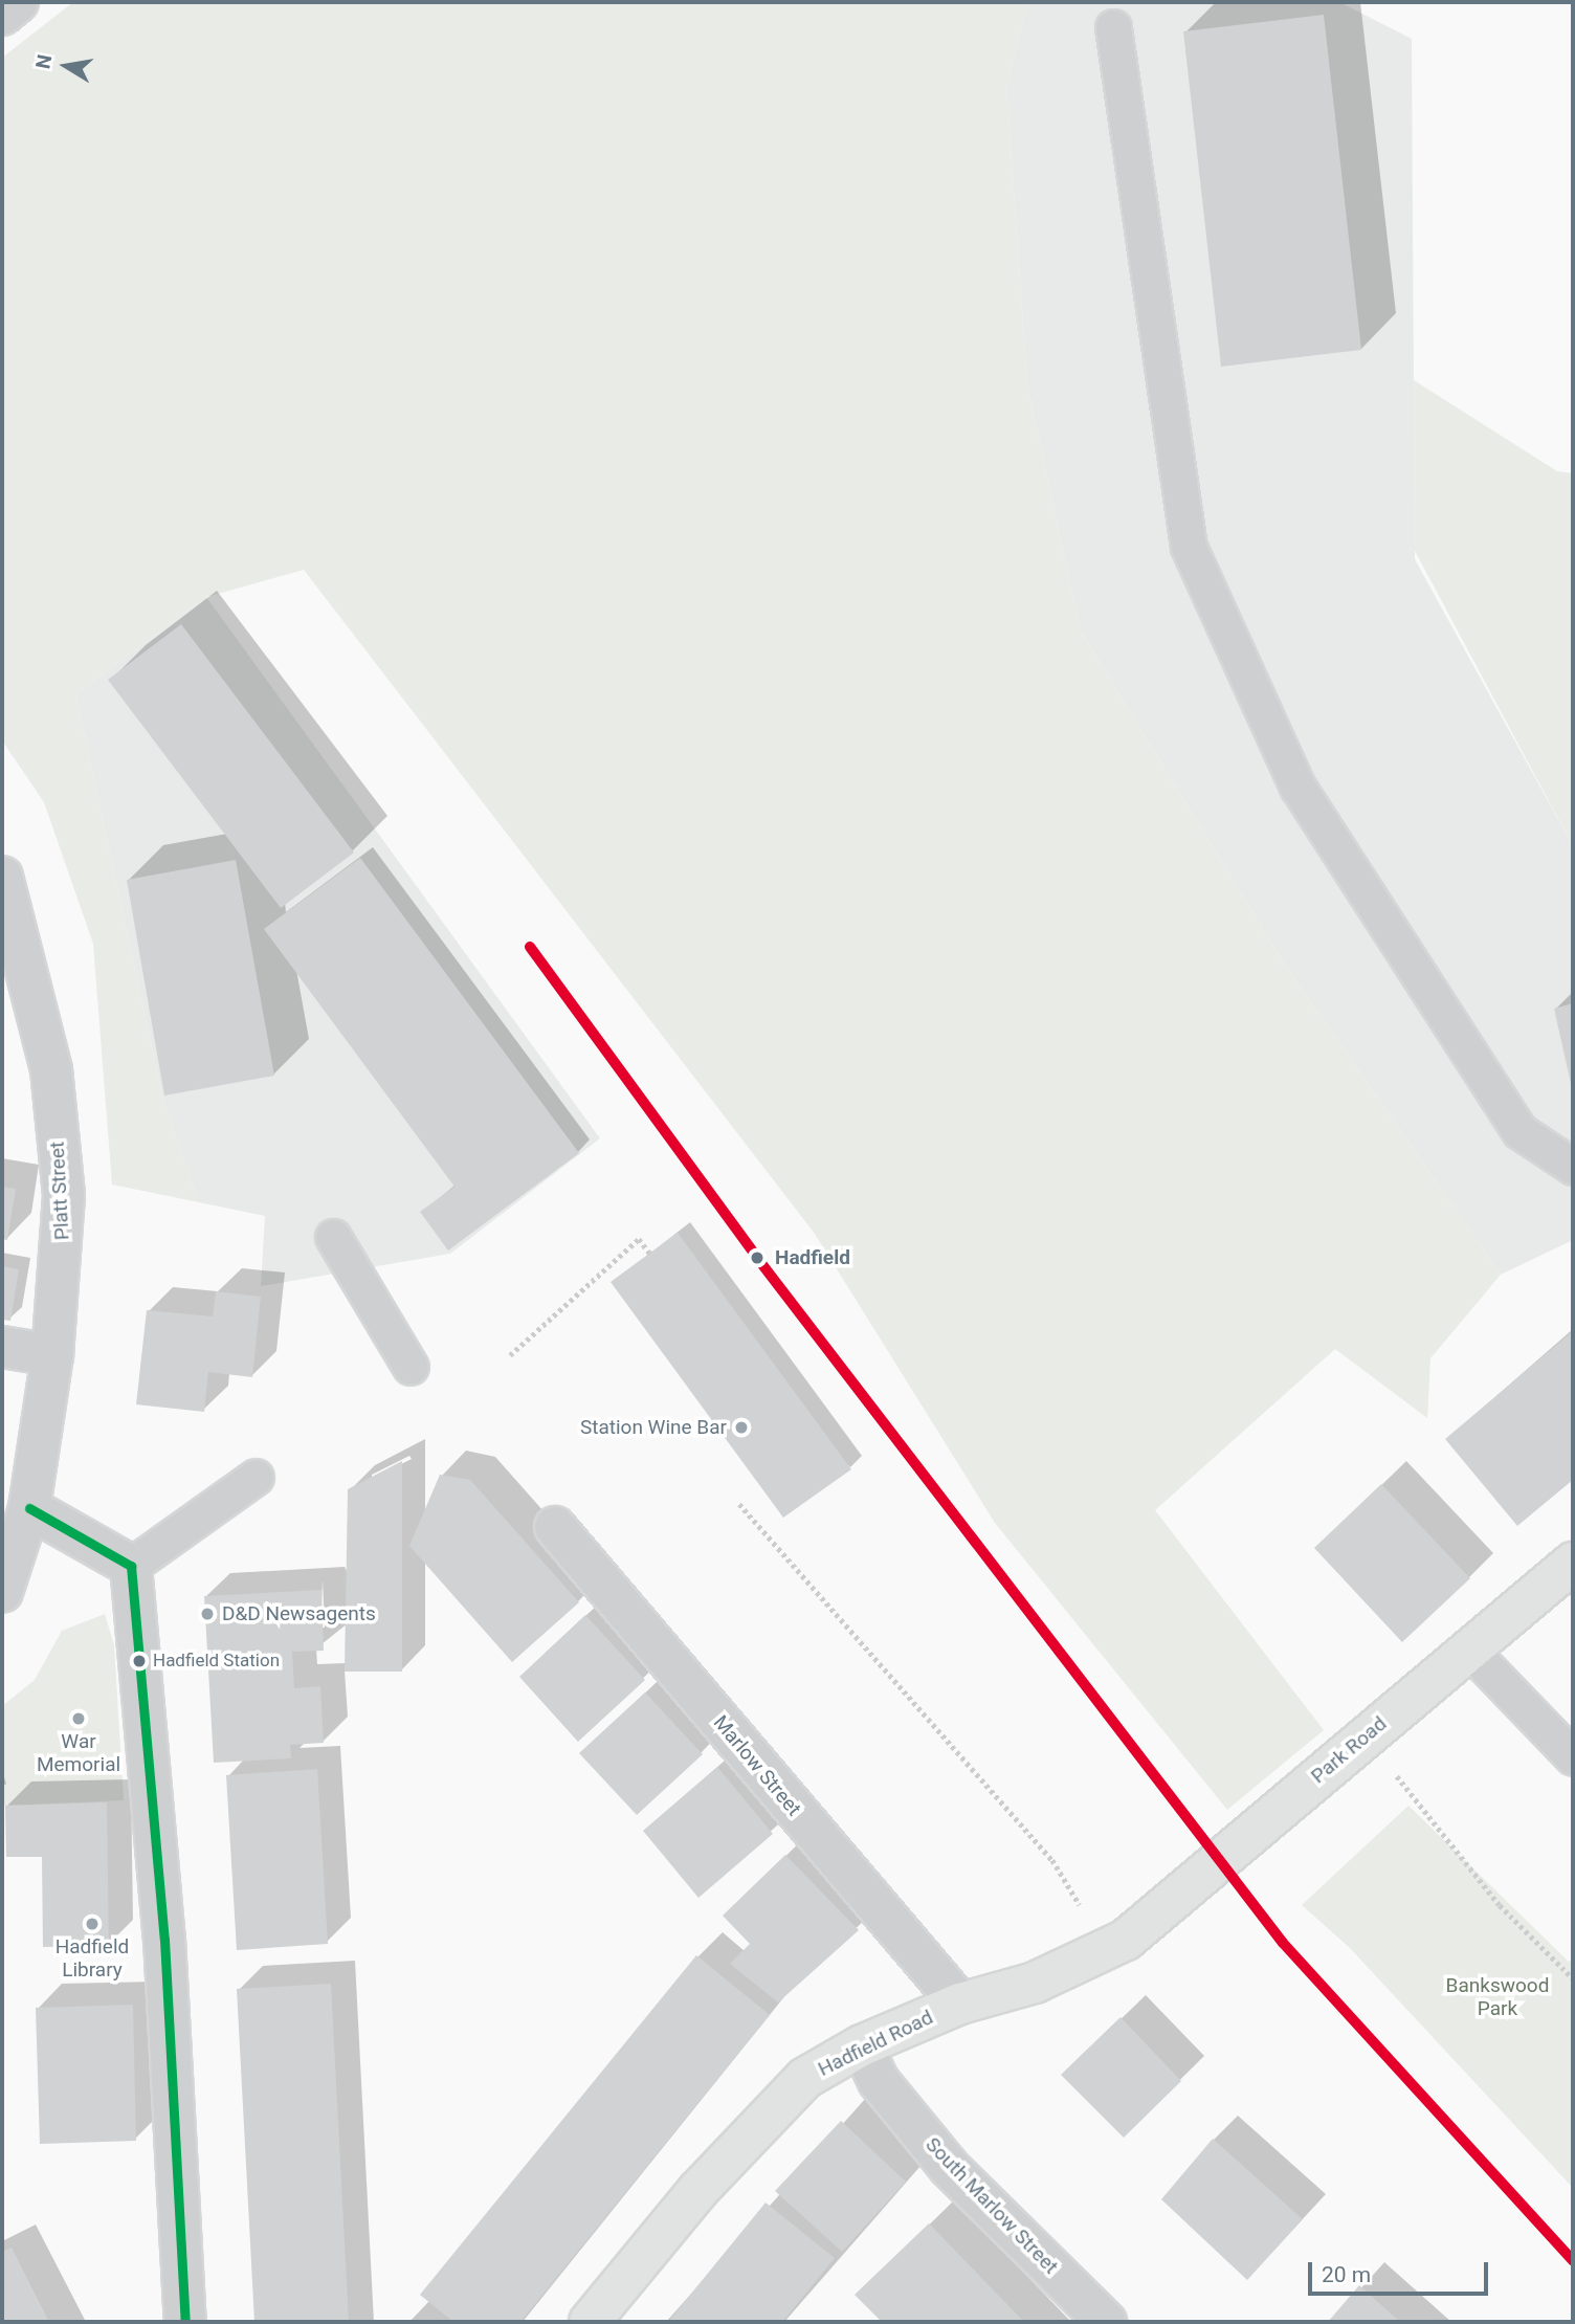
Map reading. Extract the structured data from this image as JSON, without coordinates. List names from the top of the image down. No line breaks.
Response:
{"streets":{"street":["Platt Street","Park Road","Marlow Street","Hadfield Road","South Marlow Street"]},"crossings":[["Park Road","Hadfield Road"],["Marlow Street","Hadfield Road"],["Hadfield Road","South Marlow Street"]],"parks":["Bankswood Park"],"places":["Hadfield","Station Wine Bar","D&D Newsagents","Hadfield Station","War Memorial","Hadfield Library"],"scale_bar":"20 m","north":"left"}
